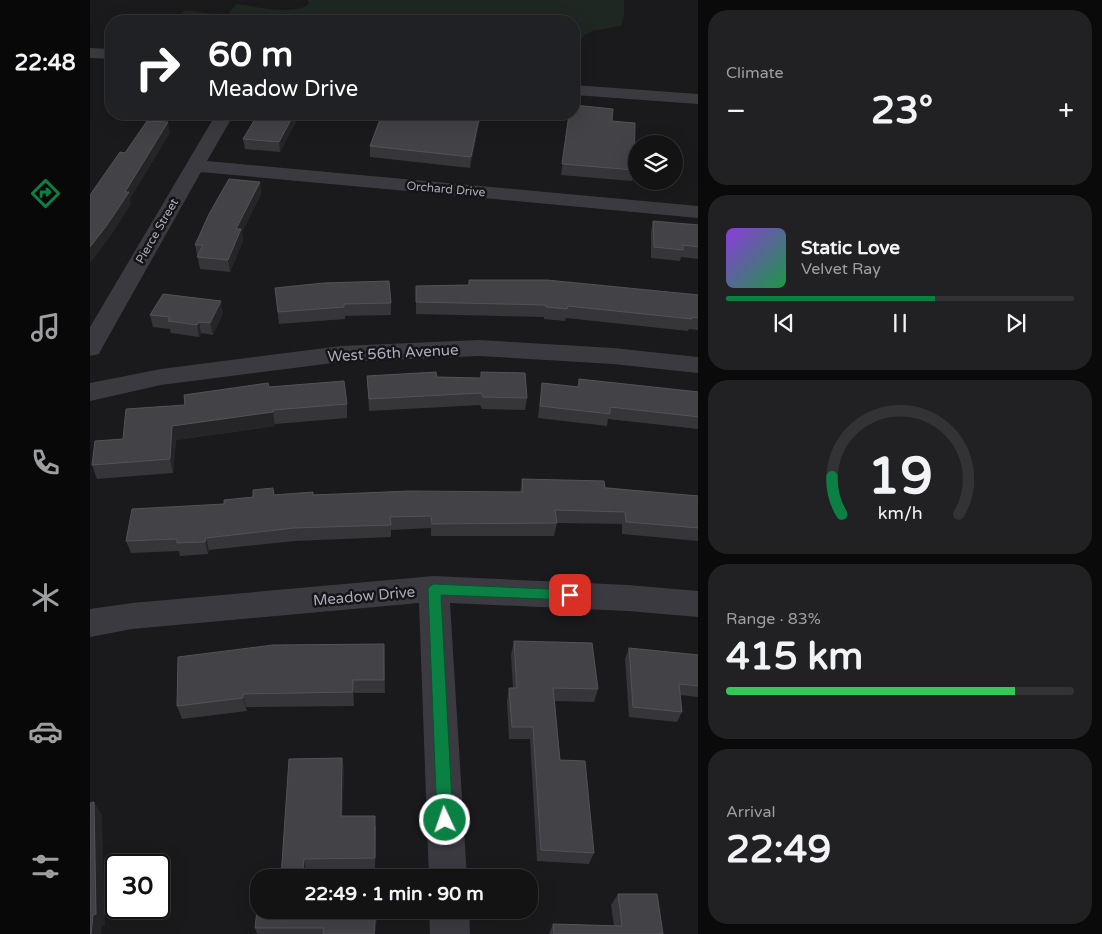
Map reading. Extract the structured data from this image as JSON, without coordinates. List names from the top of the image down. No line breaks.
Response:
{"streets":{"street":["Orchard Drive","Pierce Street","West 56th Avenue","Meadow Drive"]},"crossings":[["Orchard Drive","Pierce Street"]],"page":{"tabs":"22:48","tile":["Climate",["Range · 83%","415 km"],["Arrival","22:49"]],"turn":["60 m","Meadow Drive"],"heat":["−","23°","+"],"song":["Static Love","Velvet Ray"],"limit":"30","trip":"22:49 · 1 min · 90 m","gauge":["19","km/h"]}}
